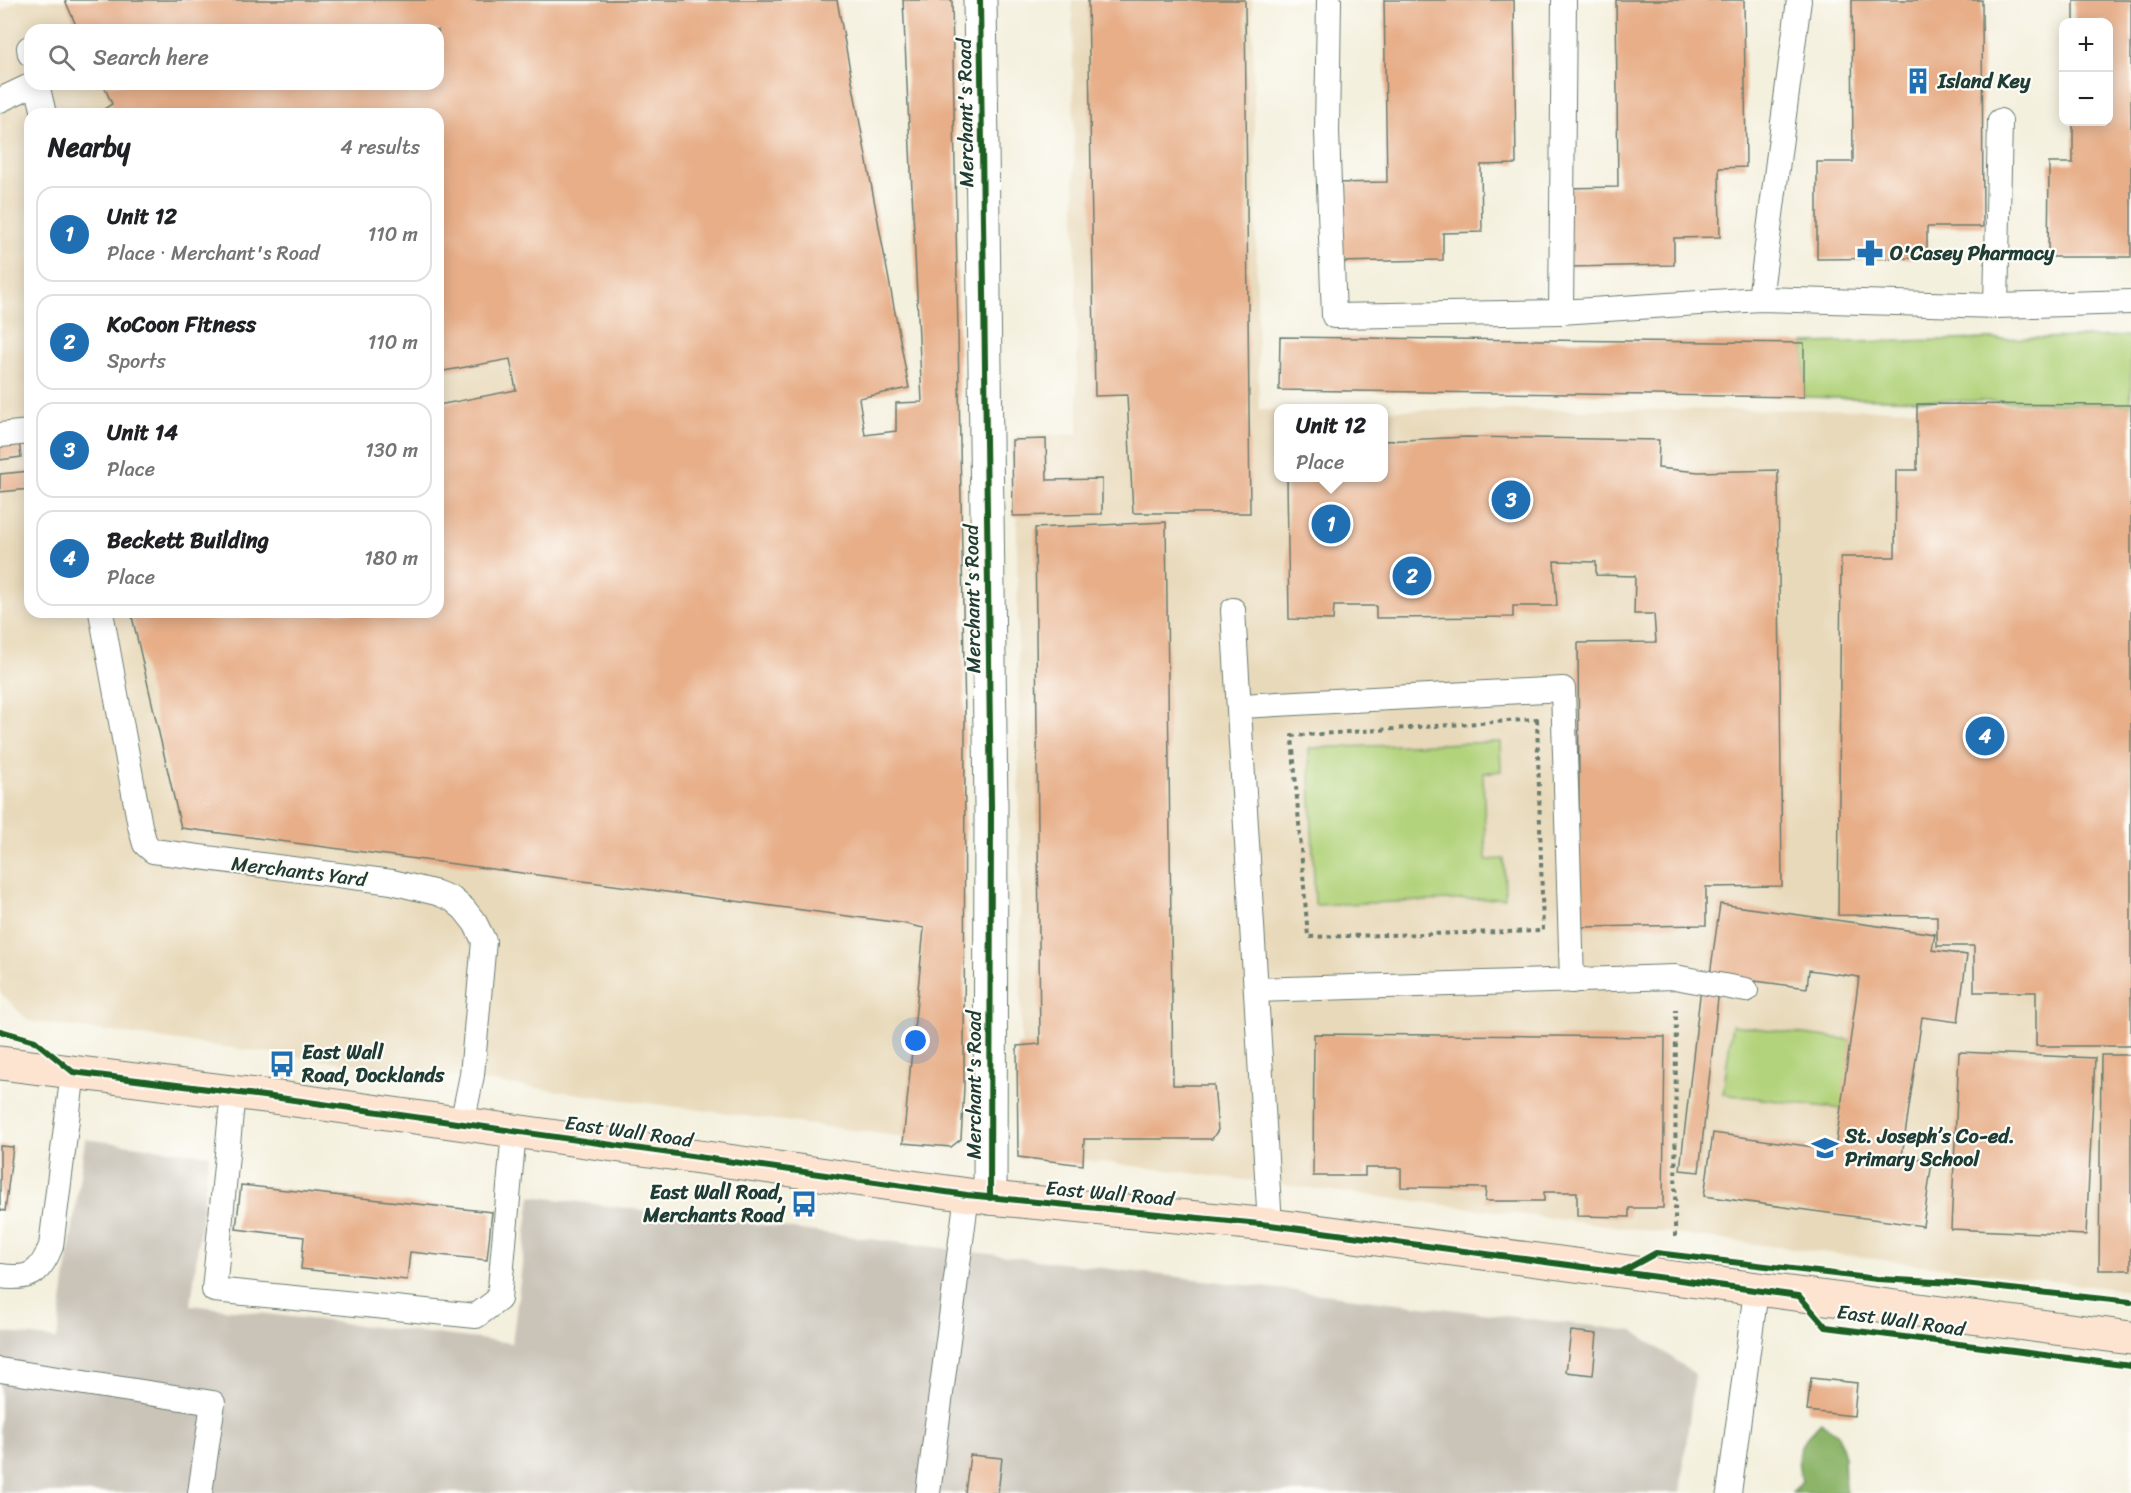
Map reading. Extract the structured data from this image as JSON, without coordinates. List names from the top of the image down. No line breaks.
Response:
{"streets":{"main road":["East Wall Road"],"street":["Merchant's Road"],"lane":["Merchants Yard"]},"crossings":[["Merchant's Road","East Wall Road"],["Merchants Yard","East Wall Road"]],"places":{"building":["Island Key"],"pharmacy":["O'Casey Pharmacy"],"bus stop":["East Wall Road, Docklands","East Wall Road, Merchants Road"],"school or university":["St. Joseph’s Co-ed. Primary School"]},"page":{"map_buttons":["+","−"],"search":"Search here","heading":["Nearby","4 results"],"list":[{"mark":"1","name":"Unit 12","note":"Place · Merchant's Road","value":"110 m"},{"mark":"2","name":"KoCoon Fitness","note":"Sports","value":"110 m"},{"mark":"3","name":"Unit 14","note":"Place","value":"130 m"},{"mark":"4","name":"Beckett Building","note":"Place","value":"180 m"}],"popup":["Unit 12","Place"],"pins":["3","1","2","4"]}}
